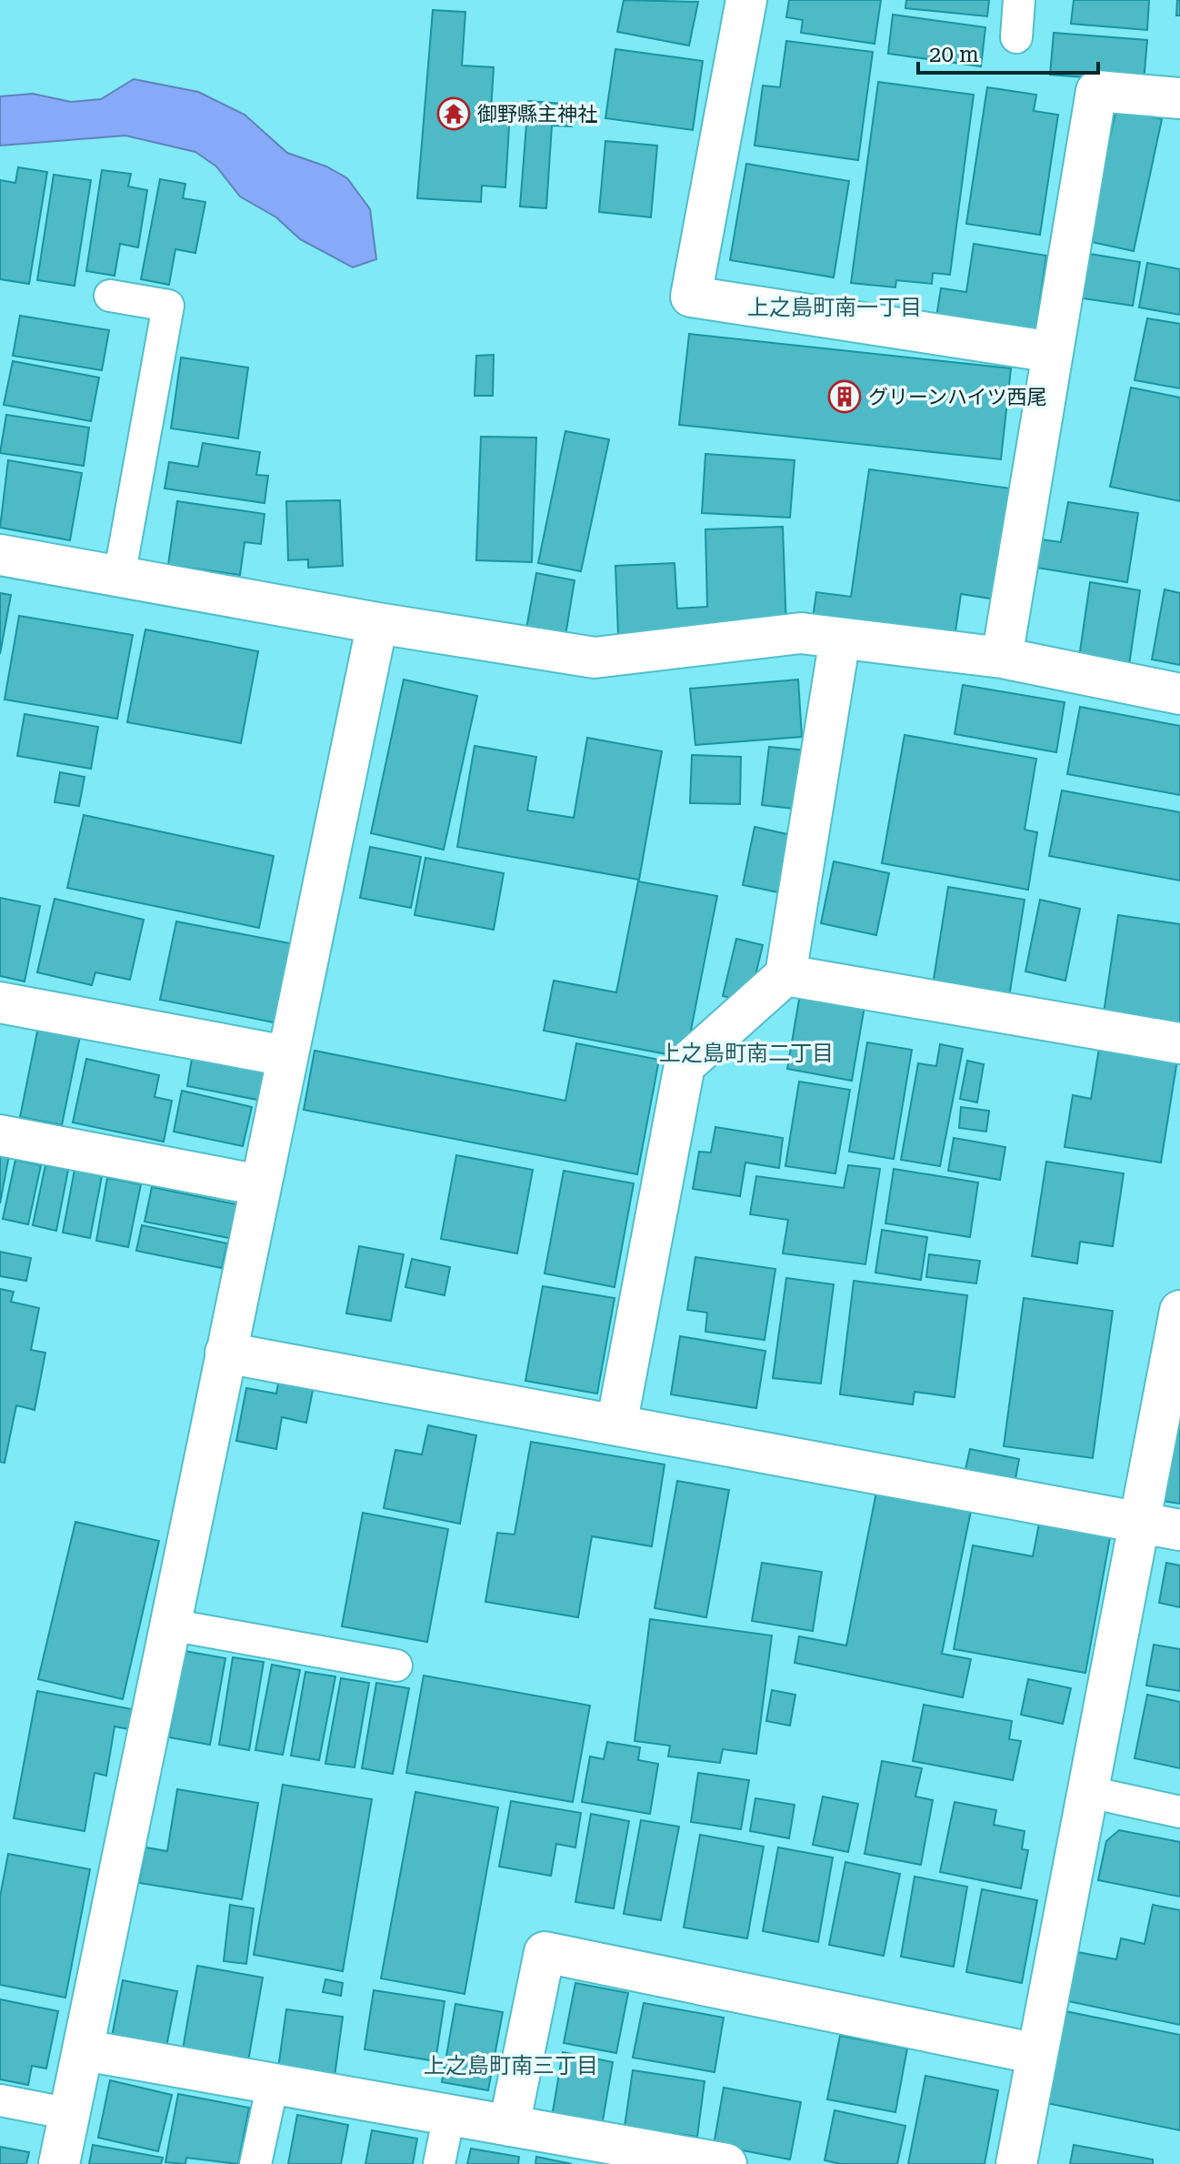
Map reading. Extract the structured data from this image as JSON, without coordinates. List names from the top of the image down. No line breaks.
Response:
{"districts":["上之島町南一丁目","上之島町南二丁目","上之島町南三丁目"],"places":{"temple":["御野縣主神社"],"building":["グリーンハイツ西尾"]},"scale_bar":"20 m"}
